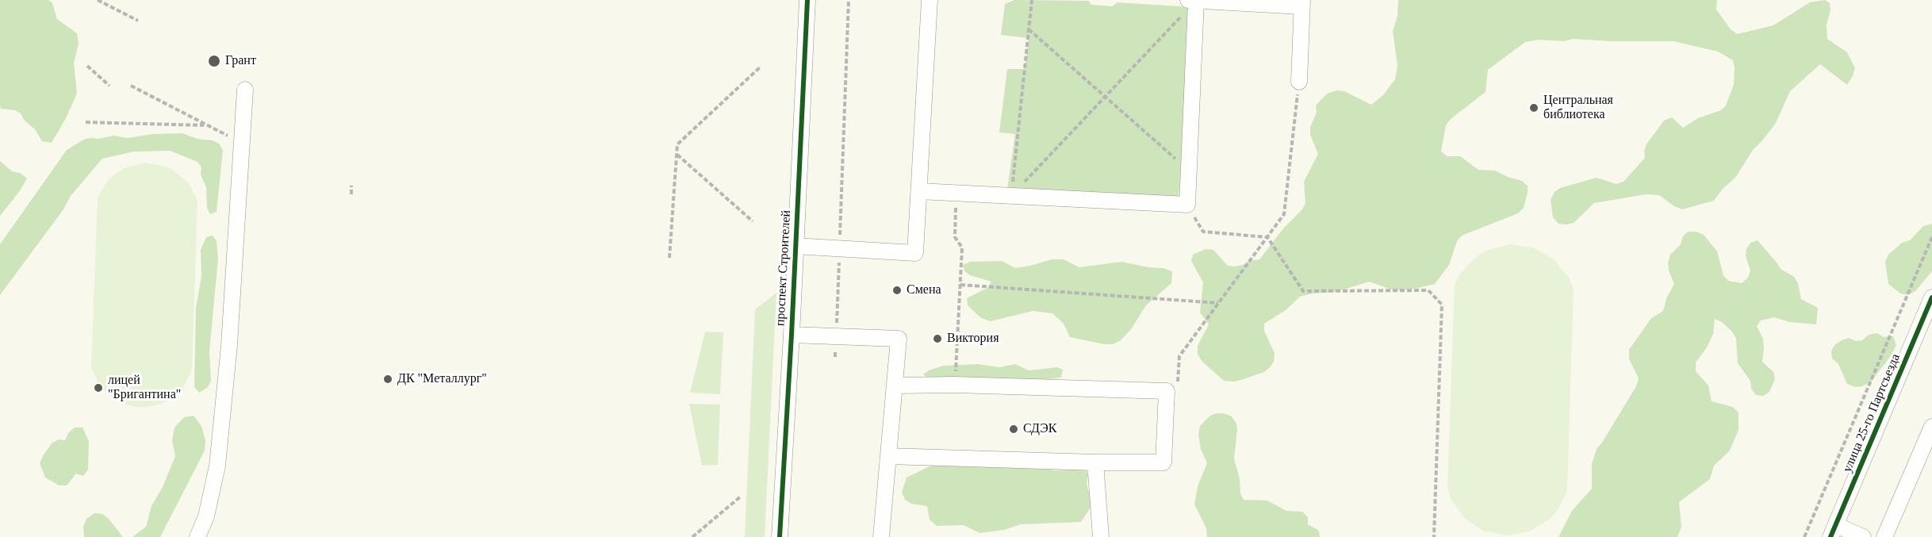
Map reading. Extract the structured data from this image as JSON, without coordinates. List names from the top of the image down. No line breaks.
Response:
{"streets":{"street":["проспект Строителей","улица 25-го Партсъезда"]},"places":["Грант","Центральная библиотека","Смена","Виктория","ДК \"Металлург\"","лицей \"Бригантина\"","СДЭК"]}
